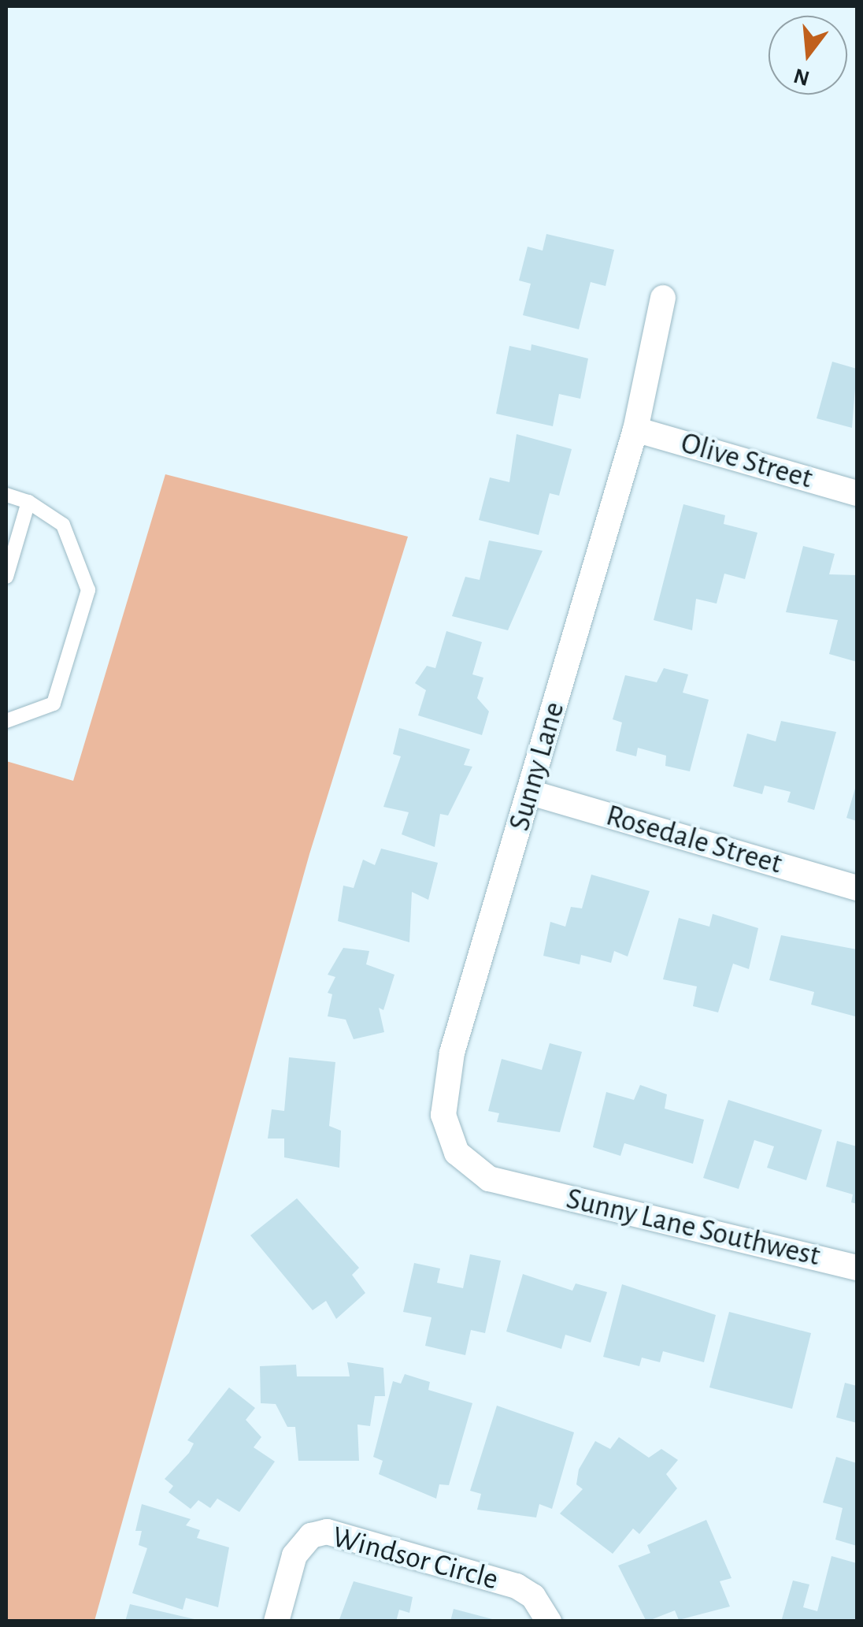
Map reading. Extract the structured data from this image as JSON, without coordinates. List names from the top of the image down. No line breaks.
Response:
{"streets":{"street":["Olive Street","Sunny Lane","Rosedale Street","Sunny Lane Southwest","Windsor Circle"]},"crossings":[["Olive Street","Sunny Lane"],["Sunny Lane","Rosedale Street"],["Sunny Lane","Sunny Lane Southwest"]],"north":"bottom"}
